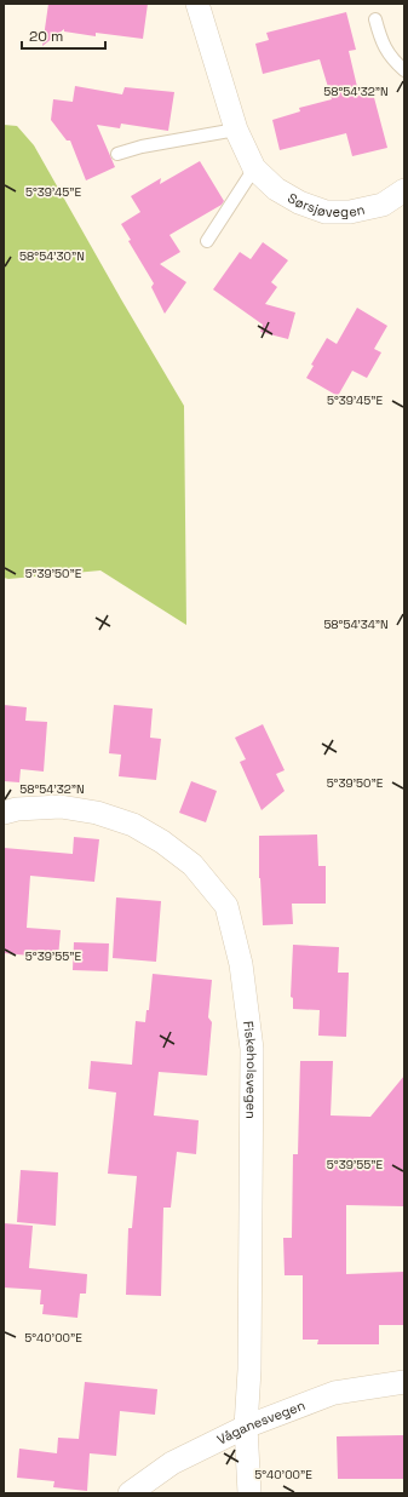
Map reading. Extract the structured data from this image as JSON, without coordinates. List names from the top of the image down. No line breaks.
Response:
{"streets":{"street":["Sørsjøvegen","Fiskeholsvegen","Våganesvegen"]},"crossings":[["Fiskeholsvegen","Våganesvegen"]],"scale_bar":"20 m","coordinates":["58°54'32\"N","5°39'45\"E","58°54'30\"N","5°39'50\"E","58°54'34\"N","5°39'55\"E","5°40'00\"E"]}
